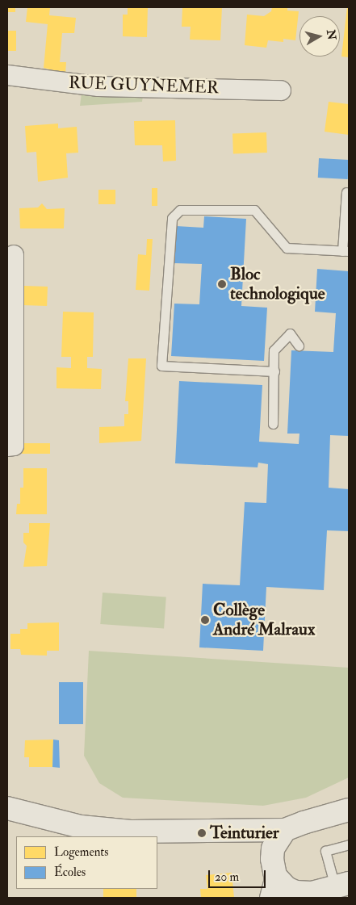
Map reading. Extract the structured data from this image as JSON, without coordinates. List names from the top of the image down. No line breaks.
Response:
{"streets":{"street":["RUE GUYNEMER"]},"places":["Bloc technologique","Collège André Malraux","Teinturier"],"legend":["Logements","Écoles"],"scale_bar":"20 m","north":"right"}
